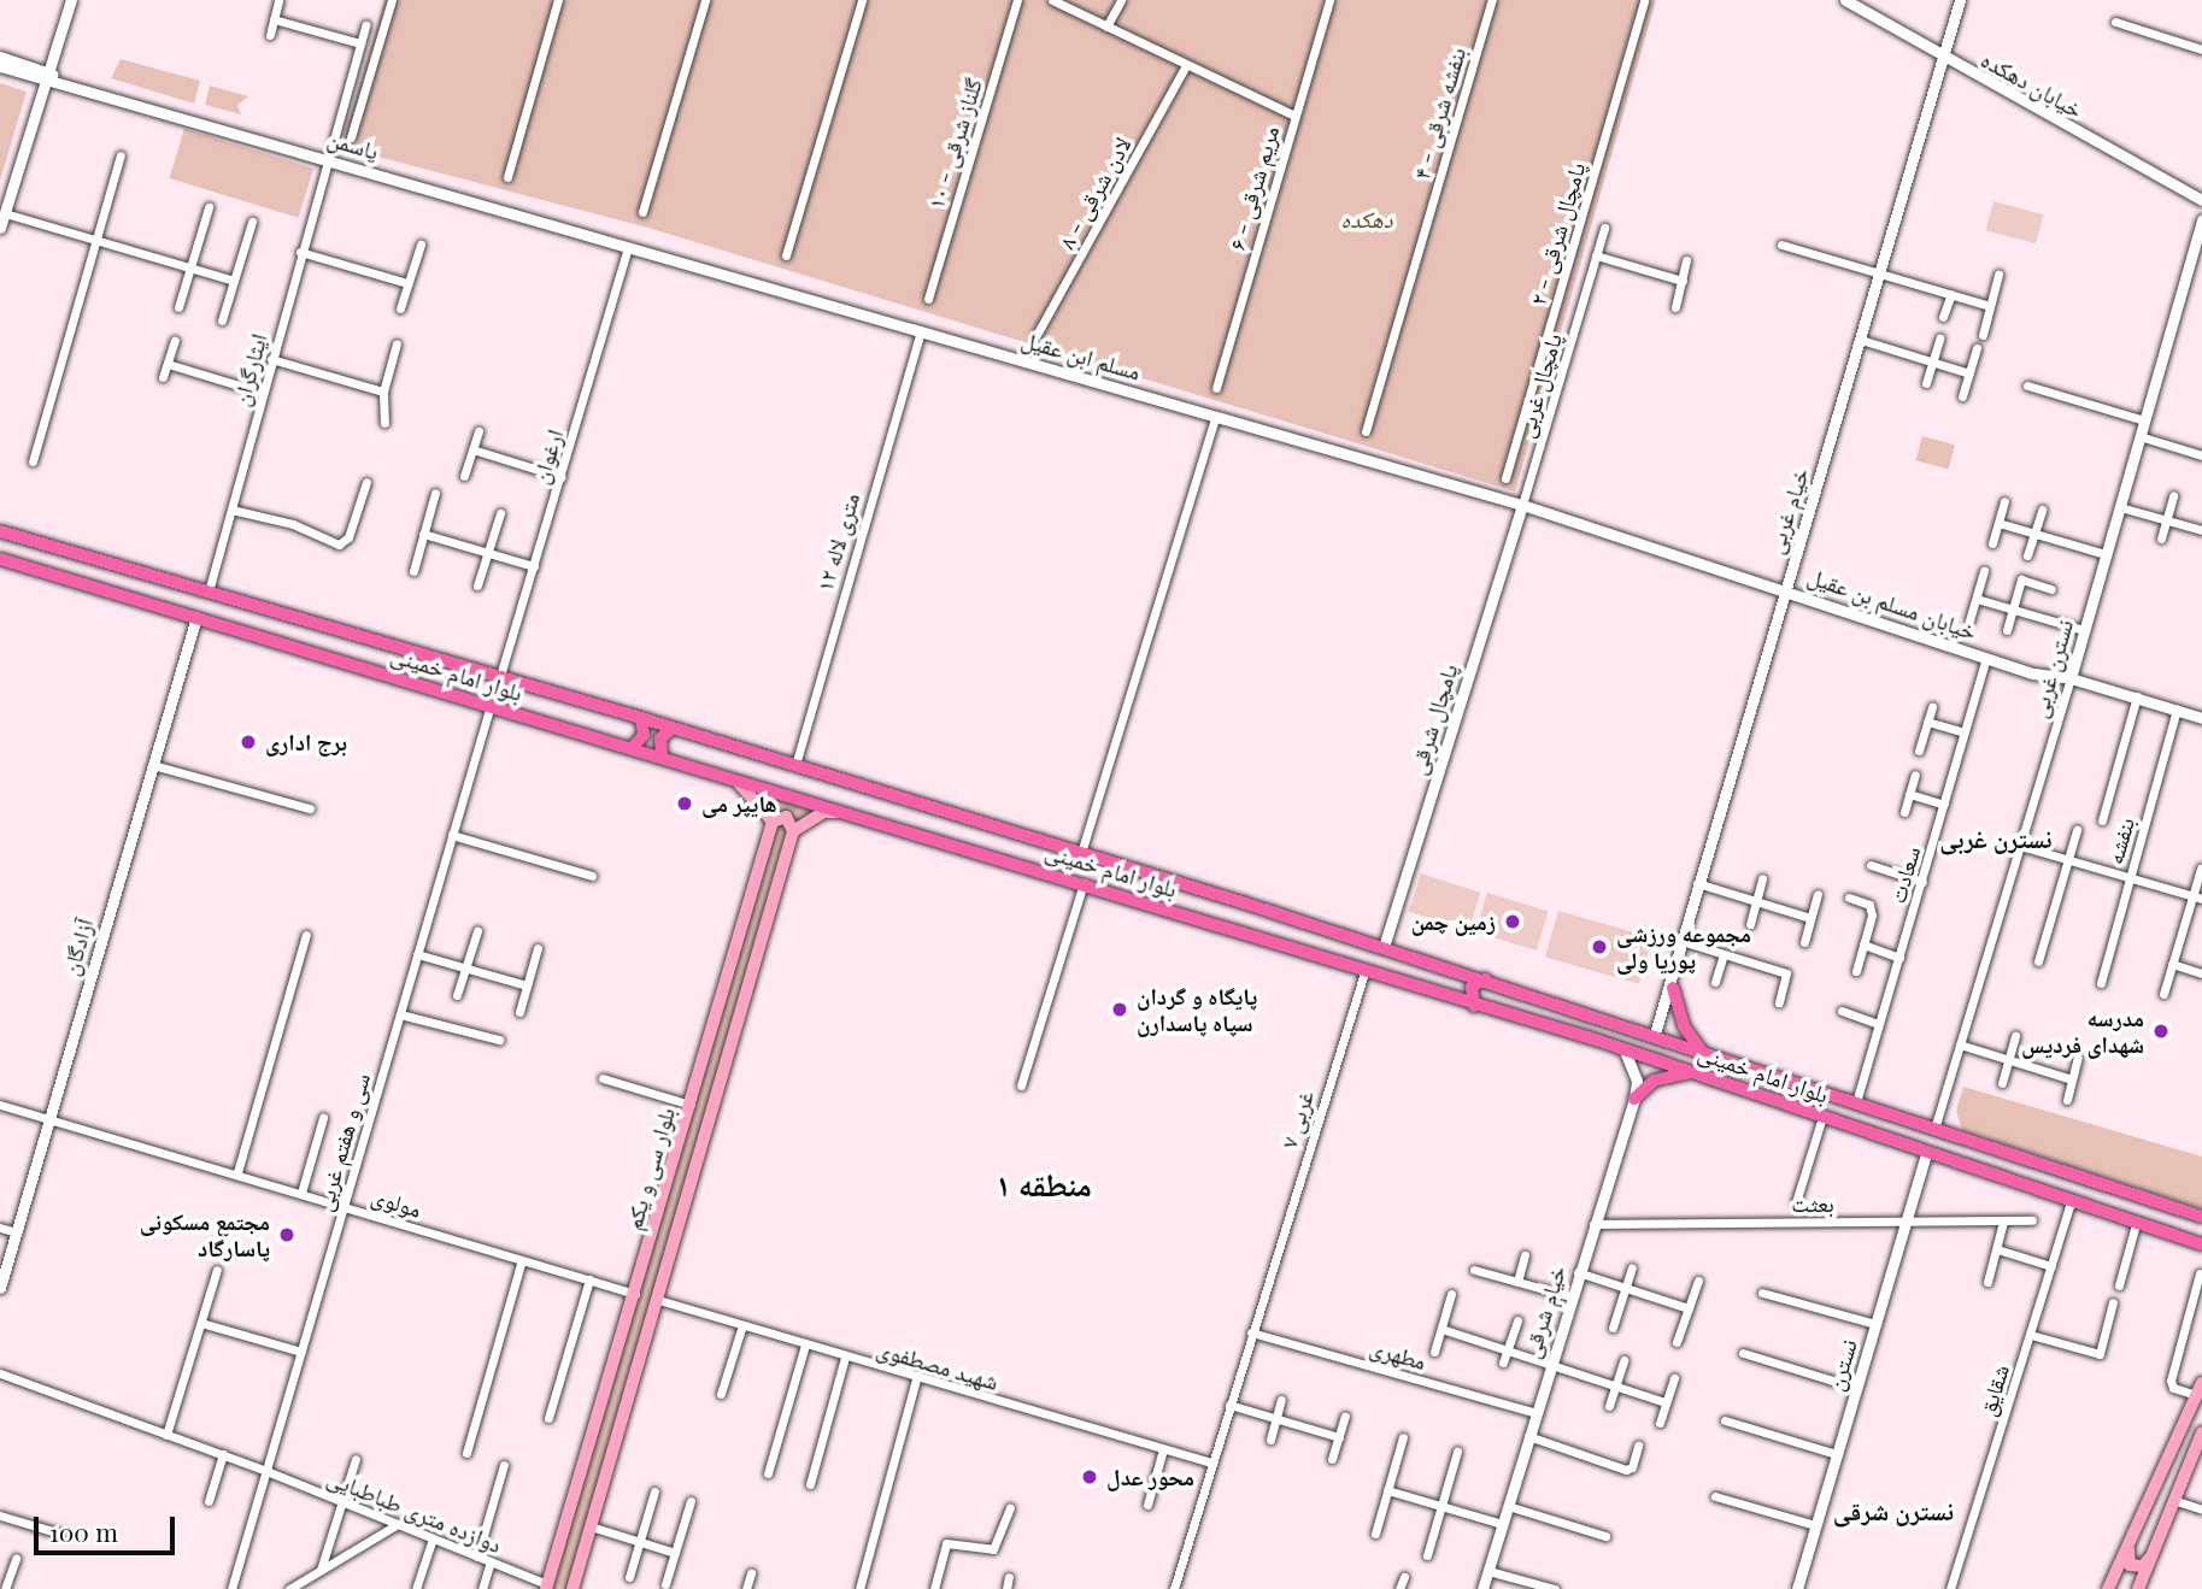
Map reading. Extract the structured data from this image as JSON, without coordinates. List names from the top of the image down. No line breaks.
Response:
{"streets":{"main road":["بلوار امام خمینی","بلوار سی و یکم"],"street":["خیابان دهکده","بنفشه شرقی - ۴","گلناز شرقی - ۱۰","یاسمن","مریم شرقی - ۶","لادن شرقی - ۸","پامچال شرقی - ۲","مسلم ابن عقیل","ایثارگران","پامچال غربی","ارغوان","خیام غربی","۱۲ متری لاله","خیابان مسلم بن عقیل","نسترن غربی","پامچال شرقی","بنفشه","سعادت","آزادگان","۷ غربی","سی و هفتم غربی","مولوی","بعثت","خیام شرقی","مطهری","شهید مصطفوی","نسترن","شقایق","دوازده متری طباطبایی"]},"crossings":[["خیابان دهکده","خیام غربی"],["یاسمن","مسلم ابن عقیل"],["یاسمن","ایثارگران"],["یاسمن","ارغوان"],["مسلم ابن عقیل","پامچال غربی"],["مسلم ابن عقیل","ارغوان"],["مسلم ابن عقیل","۱۲ متری لاله"],["مسلم ابن عقیل","خیابان مسلم بن عقیل"],["مسلم ابن عقیل","پامچال شرقی"],["ایثارگران","بلوار امام خمینی"],["پامچال غربی","خیابان مسلم بن عقیل"],["پامچال غربی","پامچال شرقی"],["ارغوان","بلوار امام خمینی"],["خیام غربی","خیابان مسلم بن عقیل"],["خیام غربی","بلوار امام خمینی"],["۱۲ متری لاله","بلوار امام خمینی"],["خیابان مسلم بن عقیل","نسترن غربی"],["خیابان مسلم بن عقیل","پامچال شرقی"],["خیابان مسلم بن عقیل","بنفشه"],["خیابان مسلم بن عقیل","سعادت"],["نسترن غربی","بلوار امام خمینی"],["بلوار امام خمینی","پامچال شرقی"],["بلوار امام خمینی","سعادت"],["بلوار امام خمینی","آزادگان"],["بلوار امام خمینی","۷ غربی"],["بلوار امام خمینی","سی و هفتم غربی"],["بلوار امام خمینی","خیام شرقی"],["بلوار امام خمینی","نسترن"],["بلوار امام خمینی","شقایق"],["آزادگان","مولوی"],["۷ غربی","مطهری"],["سی و هفتم غربی","مولوی"],["سی و هفتم غربی","دوازده متری طباطبایی"],["بلوار سی و یکم","مولوی"],["بلوار سی و یکم","شهید مصطفوی"],["بلوار سی و یکم","دوازده متری طباطبایی"],["بعثت","خیام شرقی"],["بعثت","نسترن"],["خیام شرقی","مطهری"]],"districts":["نسترن غربی","منطقه ۱","نسترن شرقی"],"parks":["دهکده"],"places":["برج اداری","هایپر می","زمین چمن","مجموعه ورزشی پوریا ولی","پایگاه و گردان سپاه پاسدارن","مدرسه شهدای فردیس","مجتمع مسکونی پاسارگاد","محور عدل"],"scale_bar":"100 m"}
